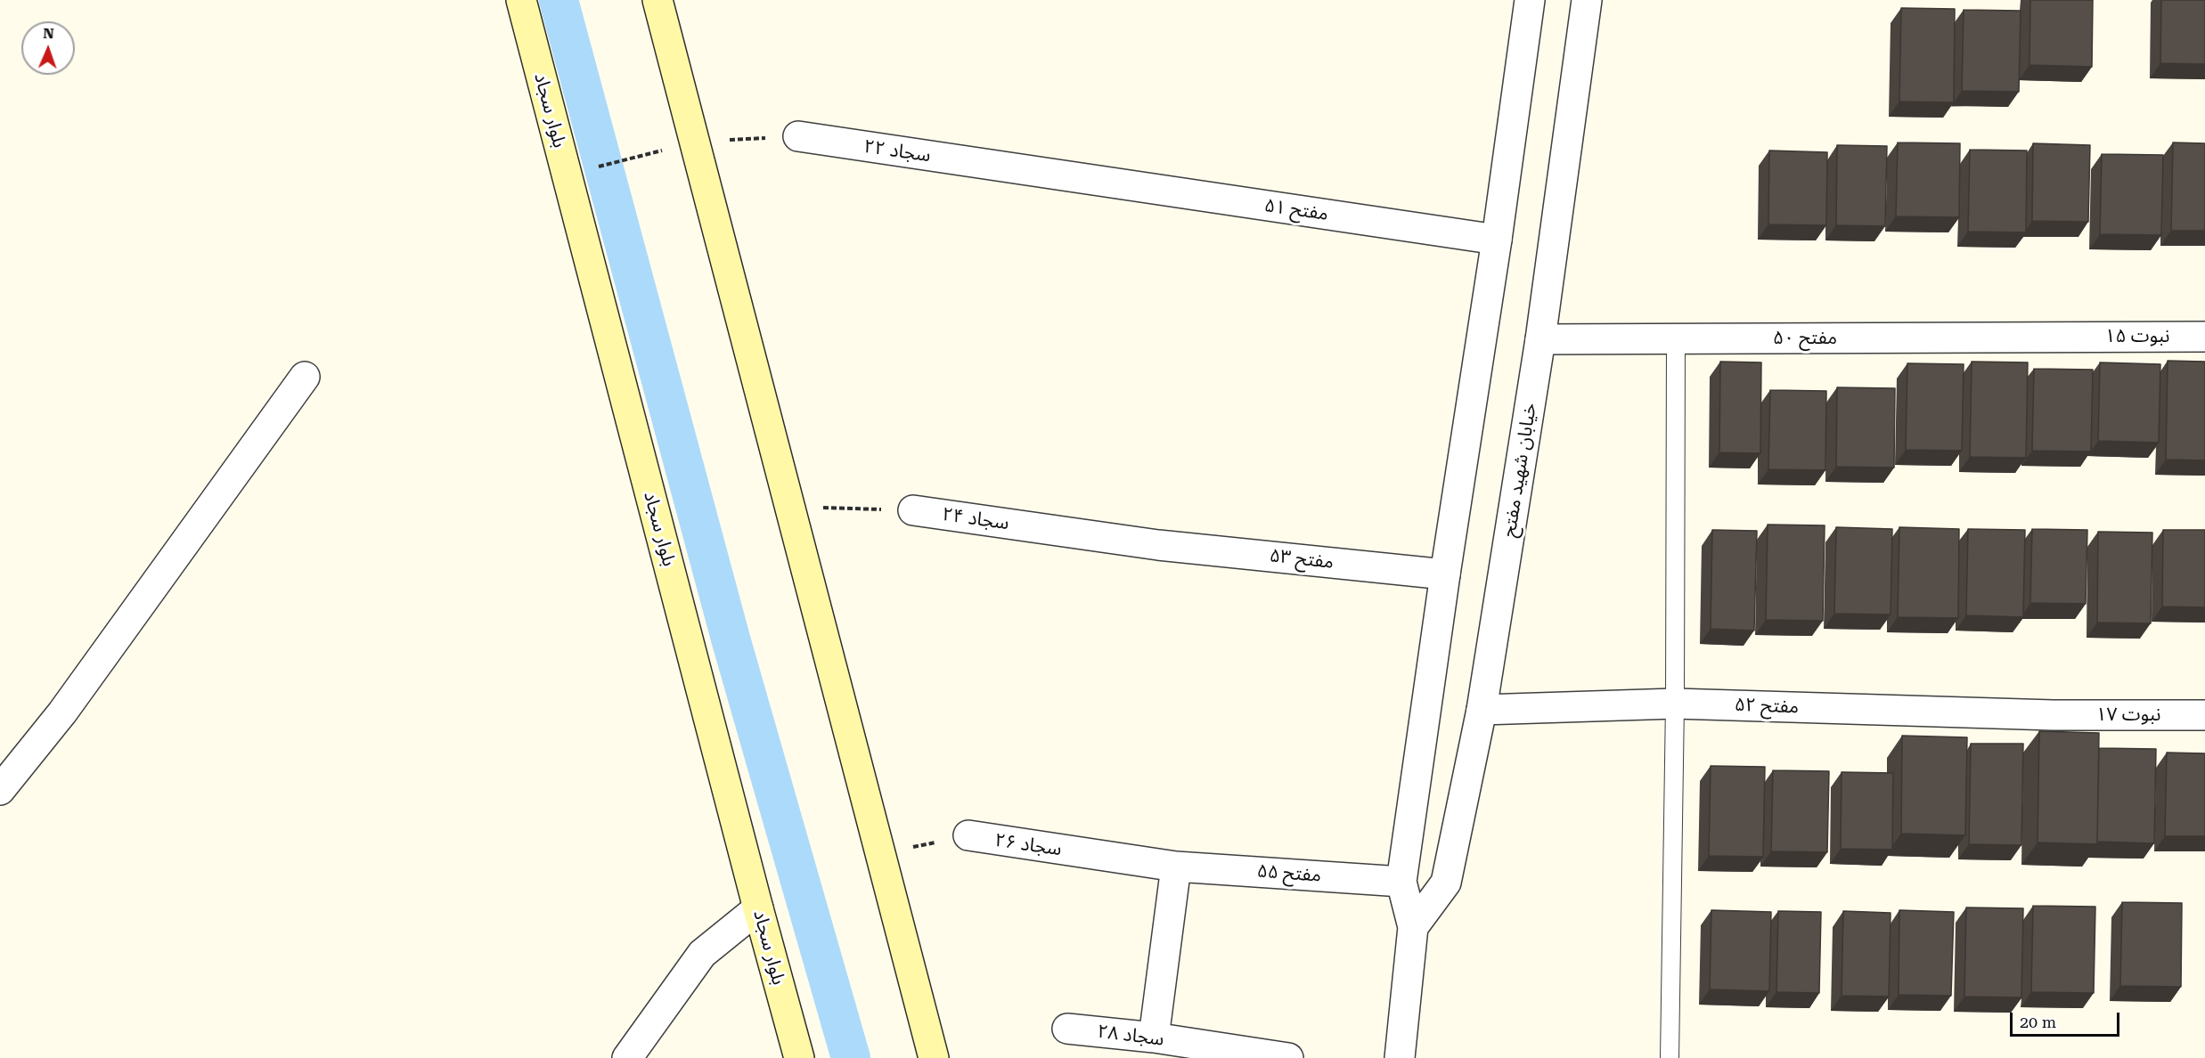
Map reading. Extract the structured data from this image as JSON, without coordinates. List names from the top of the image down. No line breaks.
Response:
{"streets":{"main road":["بلوار سجاد"],"street":["سجاد ۲۲","مفتح ۵۱","نبوت ۱۵","مفتح ۵۰","خیابان شهید مفتح","سجاد ۲۴","مفتح ۵۳","مفتح ۵۲","نبوت ۱۷","سجاد ۲۶","مفتح ۵۵","سجاد ۲۸"]},"crossings":[["سجاد ۲۲","مفتح ۵۱"],["نبوت ۱۵","مفتح ۵۰"],["مفتح ۵۰","خیابان شهید مفتح"],["خیابان شهید مفتح","مفتح ۵۲"],["سجاد ۲۴","مفتح ۵۳"],["مفتح ۵۲","نبوت ۱۷"],["سجاد ۲۶","مفتح ۵۵"]],"scale_bar":"20 m","north":"top"}
